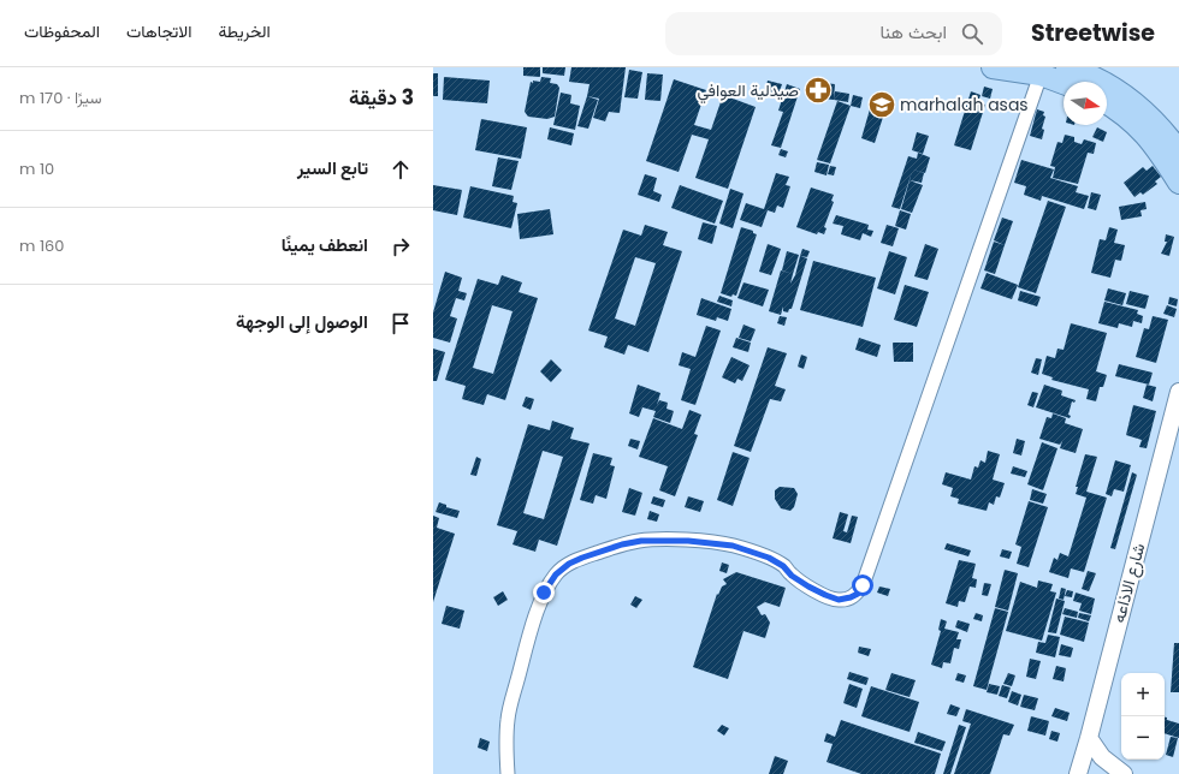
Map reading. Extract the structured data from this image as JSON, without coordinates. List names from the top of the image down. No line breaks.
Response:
{"streets":{"street":["شارع الاذاعه"]},"places":{"pharmacy":["صيدلية العوافي"],"school or university":["marhalah asas"]},"north":"right","page":{"header":"Streetwise","search":"ابحث هنا","nav":["الخريطة","الاتجاهات","المحفوظات"],"heading":["3 دقيقة","سيرًا · 170 m"],"list":[["تابع السير","10 m"],["انعطف يمينًا","160 m"],"الوصول إلى الوجهة"],"map_buttons":["+","−"]}}
